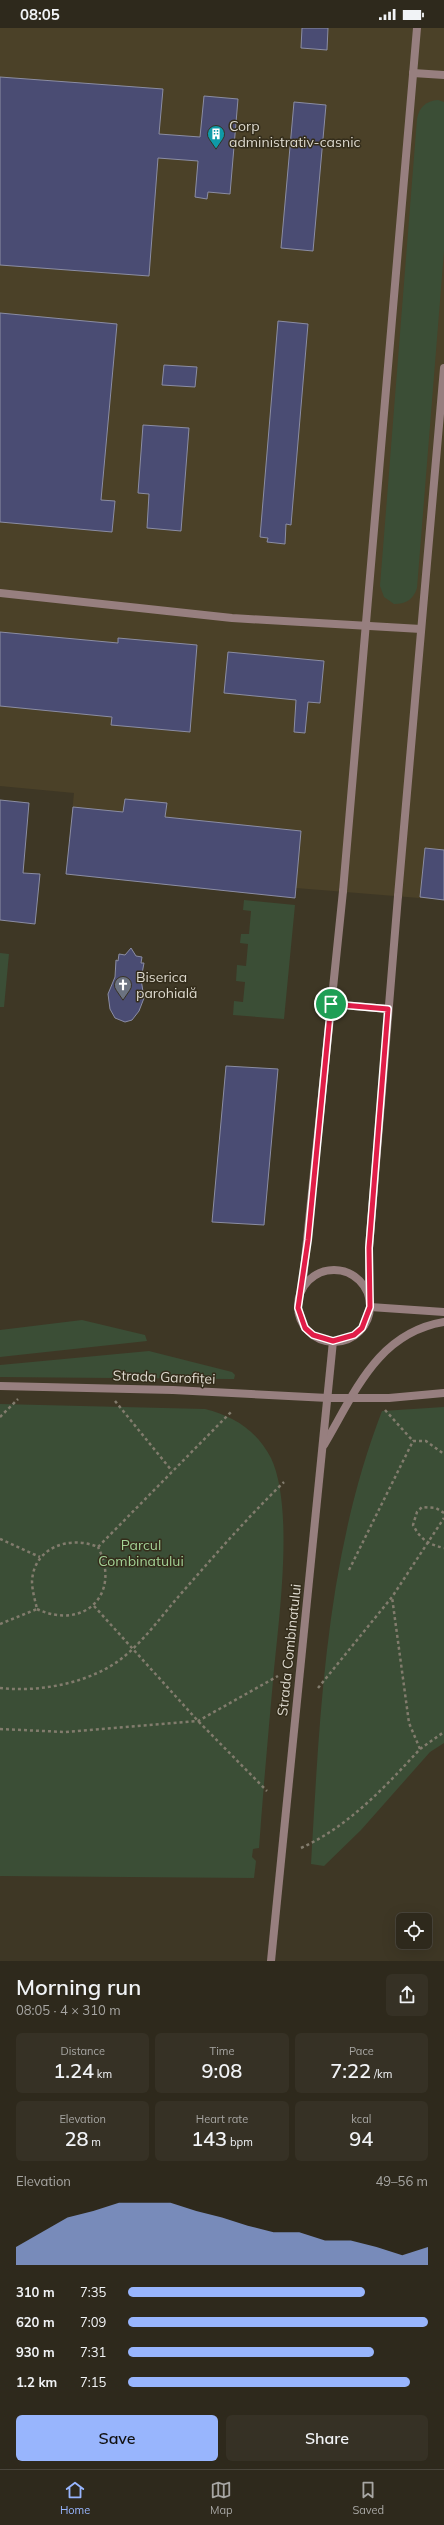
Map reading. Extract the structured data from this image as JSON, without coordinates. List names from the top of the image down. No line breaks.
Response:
{"streets":{"street":["Strada Garofiței","Strada Combinatului"]},"crossings":[["Strada Garofiței","Strada Combinatului"]],"parks":["Parcul Combinatului"],"places":{"building":["Corp administrativ-casnic"],"church":["Biserica parohială"]},"page":{"status":"08:05","heading":["Morning run","08:05 · 4 × 310 m"],"stats":[["Distance","1.24 km"],["Time","9:08"],["Pace","7:22 /km"],["Elevation","28 m"],["Heart rate","143 bpm"],["kcal","94"]],"chart":["Elevation","49–56 m"],"list":[{"name":"310 m","note":"7:35"},{"name":"620 m","note":"7:09"},{"name":"930 m","note":"7:31"},{"name":"1.2 km","note":"7:15"}],"buttons":["Save","Share"],"tabs":["Home","Map","Saved"]}}
